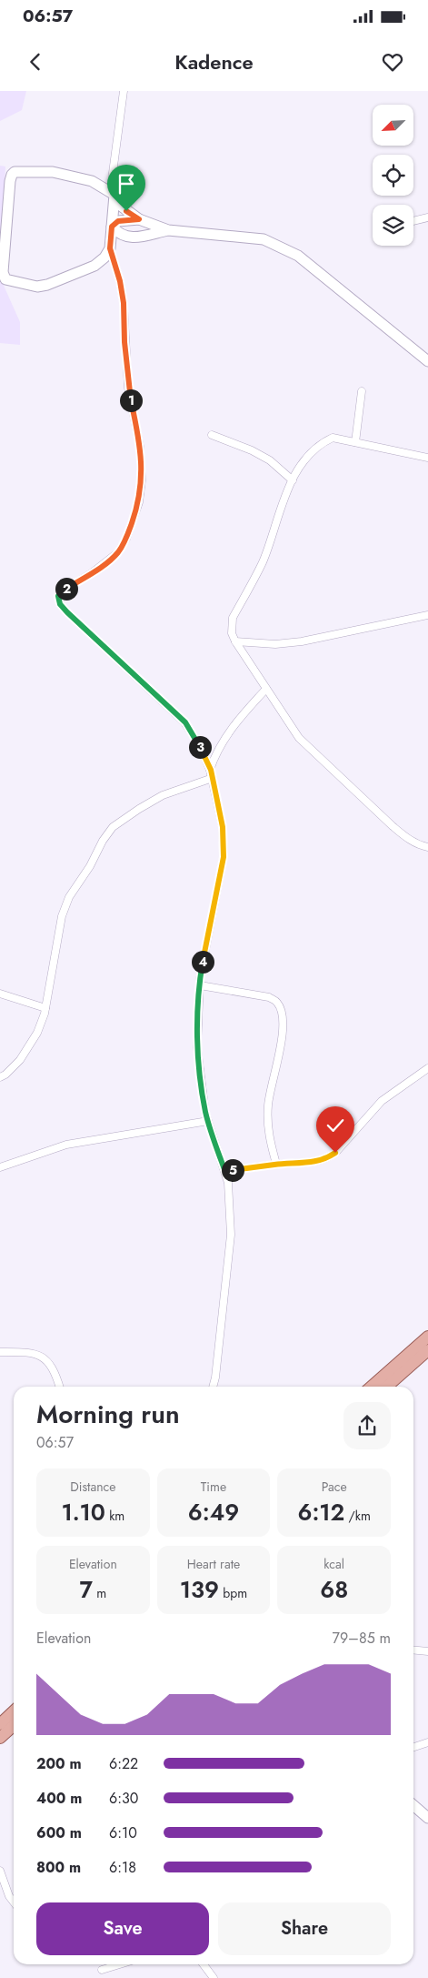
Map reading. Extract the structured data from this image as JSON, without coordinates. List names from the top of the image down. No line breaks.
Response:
{"north":"bottom left","page":{"status":"06:57","header":"Kadence","pins":["1","2","3","4","5"],"heading":["Morning run","06:57"],"stats":[["Distance","1.10 km"],["Time","6:49"],["Pace","6:12 /km"],["Elevation","7 m"],["Heart rate","139 bpm"],["kcal","68"]],"chart":["Elevation","79–85 m"],"list":[{"name":"200 m","note":"6:22"},{"name":"400 m","note":"6:30"},{"name":"600 m","note":"6:10"},{"name":"800 m","note":"6:18"}],"buttons":["Save","Share"]}}
